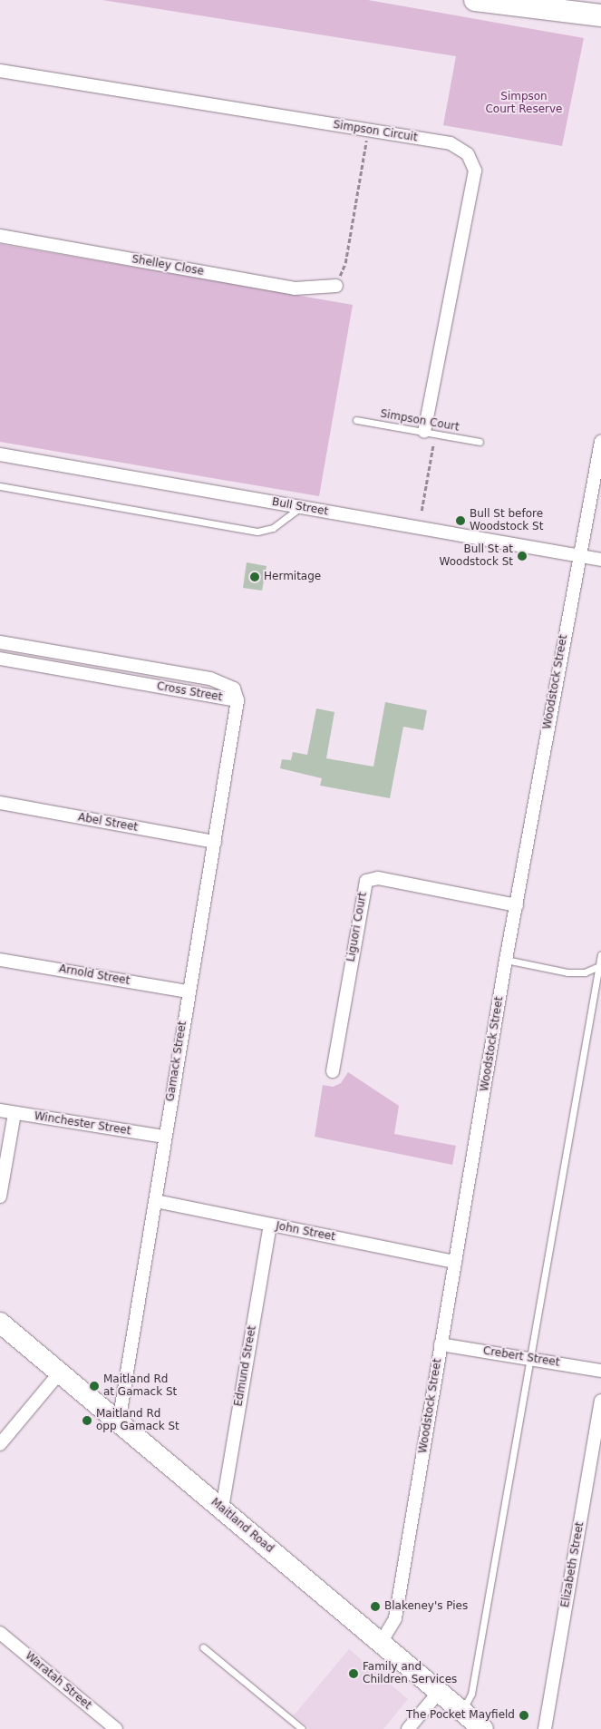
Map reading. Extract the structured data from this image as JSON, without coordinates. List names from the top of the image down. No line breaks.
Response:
{"streets":{"main road":["Maitland Road"],"street":["Simpson Circuit","Shelley Close","Bull Street","Woodstock Street","Cross Street","Abel Street","Liguori Court","Arnold Street","Gamack Street","Winchester Street","John Street","Crebert Street","Edmund Street","Elizabeth Street","Waratah Street"],"lane":["Simpson Court"]},"crossings":[["Simpson Circuit","Simpson Court"],["Bull Street","Woodstock Street"],["Woodstock Street","Liguori Court"],["Woodstock Street","John Street"],["Woodstock Street","Crebert Street"],["Woodstock Street","Maitland Road"],["Cross Street","Gamack Street"],["Abel Street","Gamack Street"],["Arnold Street","Gamack Street"],["Gamack Street","Winchester Street"],["Gamack Street","John Street"],["Gamack Street","Maitland Road"],["John Street","Edmund Street"],["Edmund Street","Maitland Road"]],"parks":["Simpson Court Reserve"],"places":["Bull St before Woodstock St","Bull St at Woodstock St","Hermitage","Maitland Rd at Gamack St","Maitland Rd opp Gamack St","Blakeney's Pies","Family and Children Services","The Pocket Mayfield"]}
